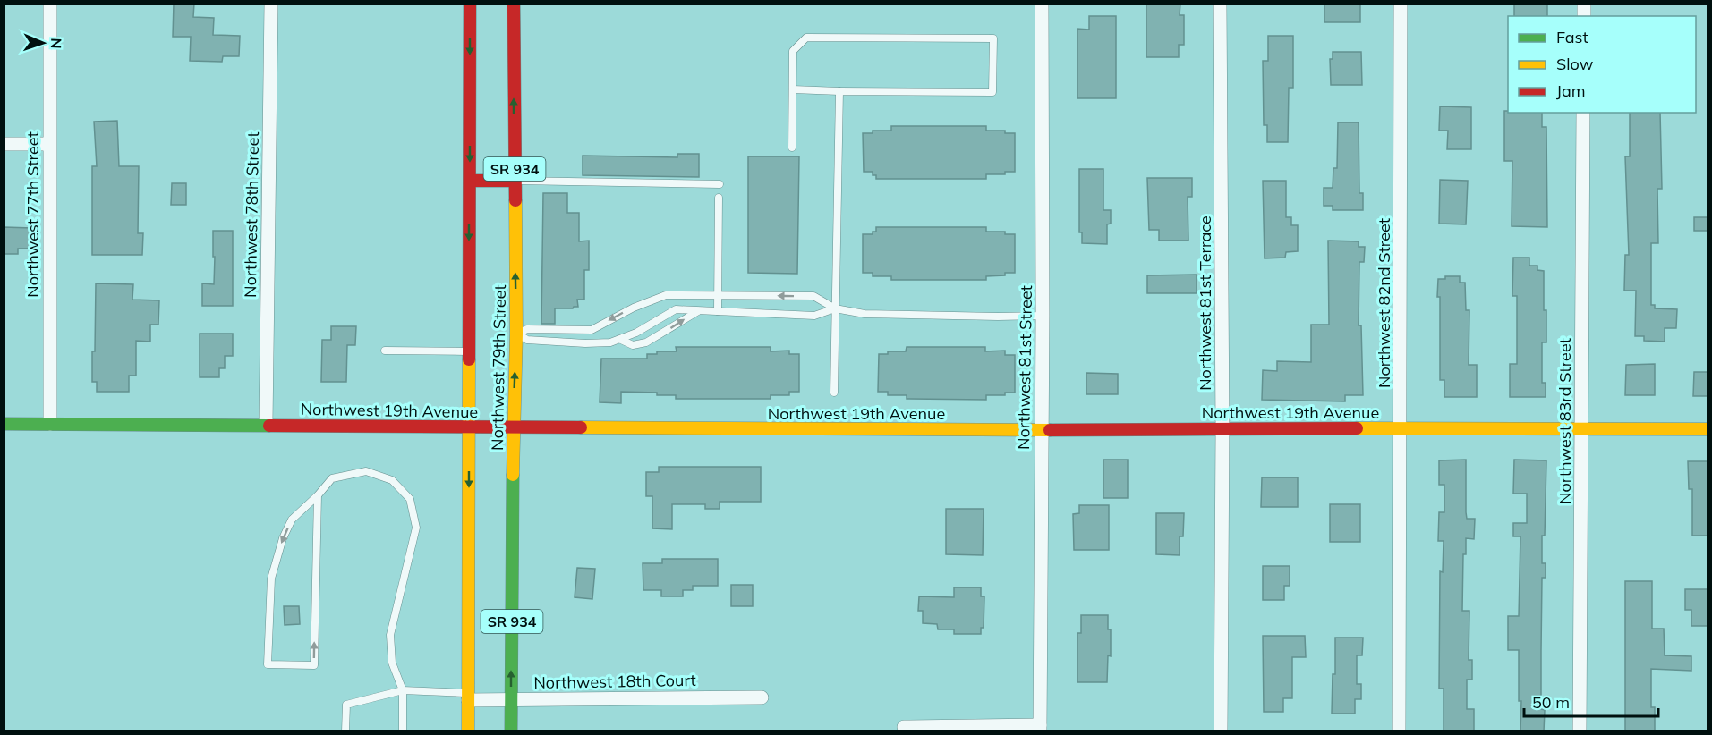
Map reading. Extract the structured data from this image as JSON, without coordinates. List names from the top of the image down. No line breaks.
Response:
{"streets":{"street":["SR 934","Northwest 77th Street","Northwest 78th Street","Northwest 81st Terrace","Northwest 82nd Street","Northwest 79th Street","Northwest 81st Street","Northwest 19th Avenue","Northwest 83rd Street","Northwest 18th Court"]},"crossings":[["Northwest 77th Street","Northwest 19th Avenue"],["Northwest 78th Street","Northwest 19th Avenue"],["Northwest 81st Terrace","Northwest 19th Avenue"],["Northwest 82nd Street","Northwest 19th Avenue"],["Northwest 79th Street","Northwest 19th Avenue"],["Northwest 79th Street","Northwest 18th Court"],["Northwest 81st Street","Northwest 19th Avenue"],["Northwest 19th Avenue","Northwest 83rd Street"]],"legend":["Fast","Slow","Jam"],"scale_bar":"50 m","north":"right"}
